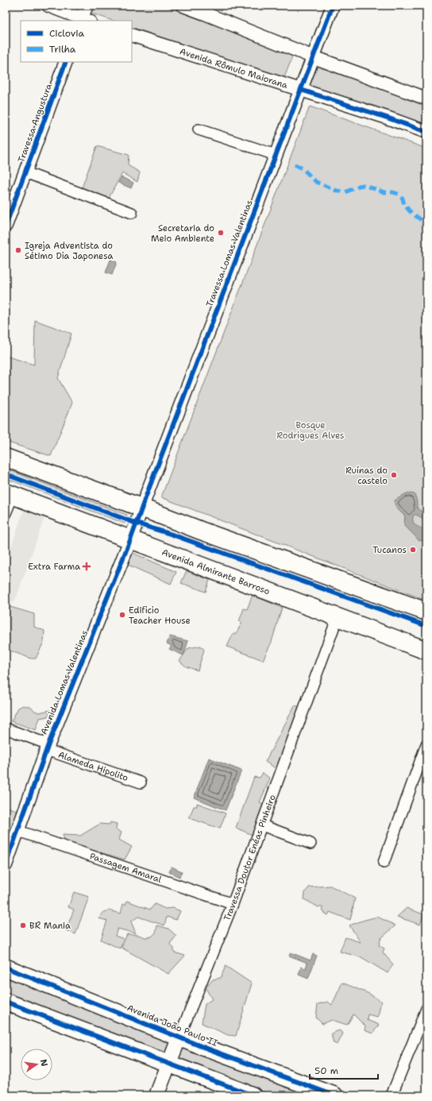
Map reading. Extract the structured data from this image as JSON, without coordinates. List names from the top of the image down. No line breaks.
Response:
{"streets":{"highway":["Avenida Almirante Barroso"],"main road":["Travessa Doutor Enéas Pinheiro","Avenida João Paulo II"],"street":["Avenida Rômulo Maiorana","Travessa Angustura","Travessa Lomas Valentinas","Avenida Lomas Valentinas","Alameda Hipolito","Passagem Amaral"]},"crossings":[["Avenida Rômulo Maiorana","Travessa Lomas Valentinas"],["Travessa Lomas Valentinas","Avenida Lomas Valentinas"],["Avenida Almirante Barroso","Avenida Lomas Valentinas"],["Avenida Almirante Barroso","Travessa Doutor Enéas Pinheiro"],["Avenida Lomas Valentinas","Alameda Hipolito"],["Avenida Lomas Valentinas","Passagem Amaral"],["Travessa Doutor Enéas Pinheiro","Passagem Amaral"],["Travessa Doutor Enéas Pinheiro","Avenida João Paulo II"]],"parks":["Bosque Rodrigues Alves"],"places":{"other":["Secretaria do Meio Ambiente","Igreja Adventista do Sétimo Dia Japonesa","Ruínas do castelo","Tucanos","Edificio Teacher House","BR Mania"],"health":["Extra Farma"]},"legend":["Ciclovia","Trilha"],"scale_bar":"50 m","north":"right"}
